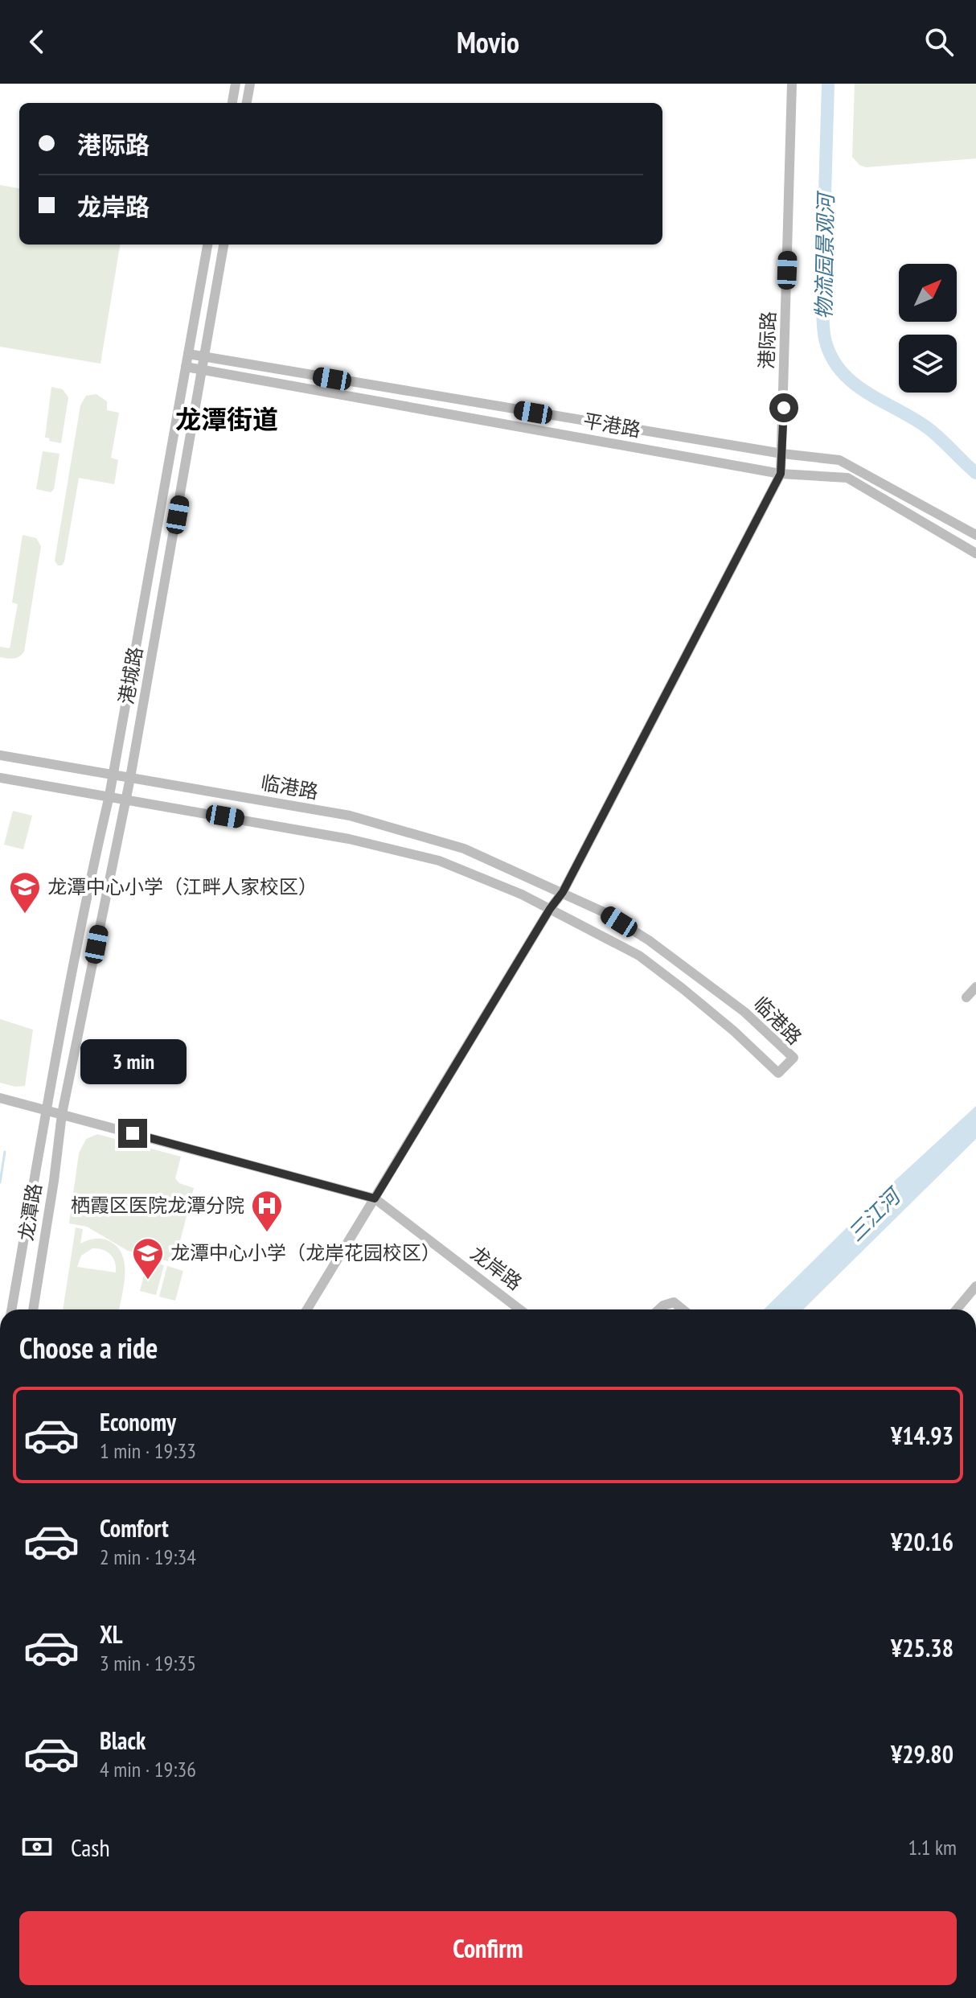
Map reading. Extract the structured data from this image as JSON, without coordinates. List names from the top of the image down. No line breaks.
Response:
{"streets":{"street":["港际路","平港路","港城路","临港路","龙潭路","龙岸路"]},"crossings":[["港际路","平港路"],["港际路","临港路"],["港际路","龙岸路"],["平港路","港城路"],["港城路","临港路"],["港城路","龙潭路"],["港城路","龙岸路"],["龙潭路","龙岸路"]],"districts":["龙潭街道"],"water":["物流园景观河","三江河"],"places":{"school or university":["龙潭中心小学（江畔人家校区）","龙潭中心小学（龙岸花园校区）"],"hospital":["栖霞区医院龙潭分院"]},"north":"top right","page":{"header":"Movio","banner":["港际路","龙岸路"],"bubble":"3 min","heading":"Choose a ride","list":[{"name":"Economy","note":"1 min · 19:33","value":"¥14.93"},{"name":"Comfort","note":"2 min · 19:34","value":"¥20.16"},{"name":"XL","note":"3 min · 19:35","value":"¥25.38"},{"name":"Black","note":"4 min · 19:36","value":"¥29.80"}],"pay":["Cash","1.1 km"],"buttons":"Confirm"}}
